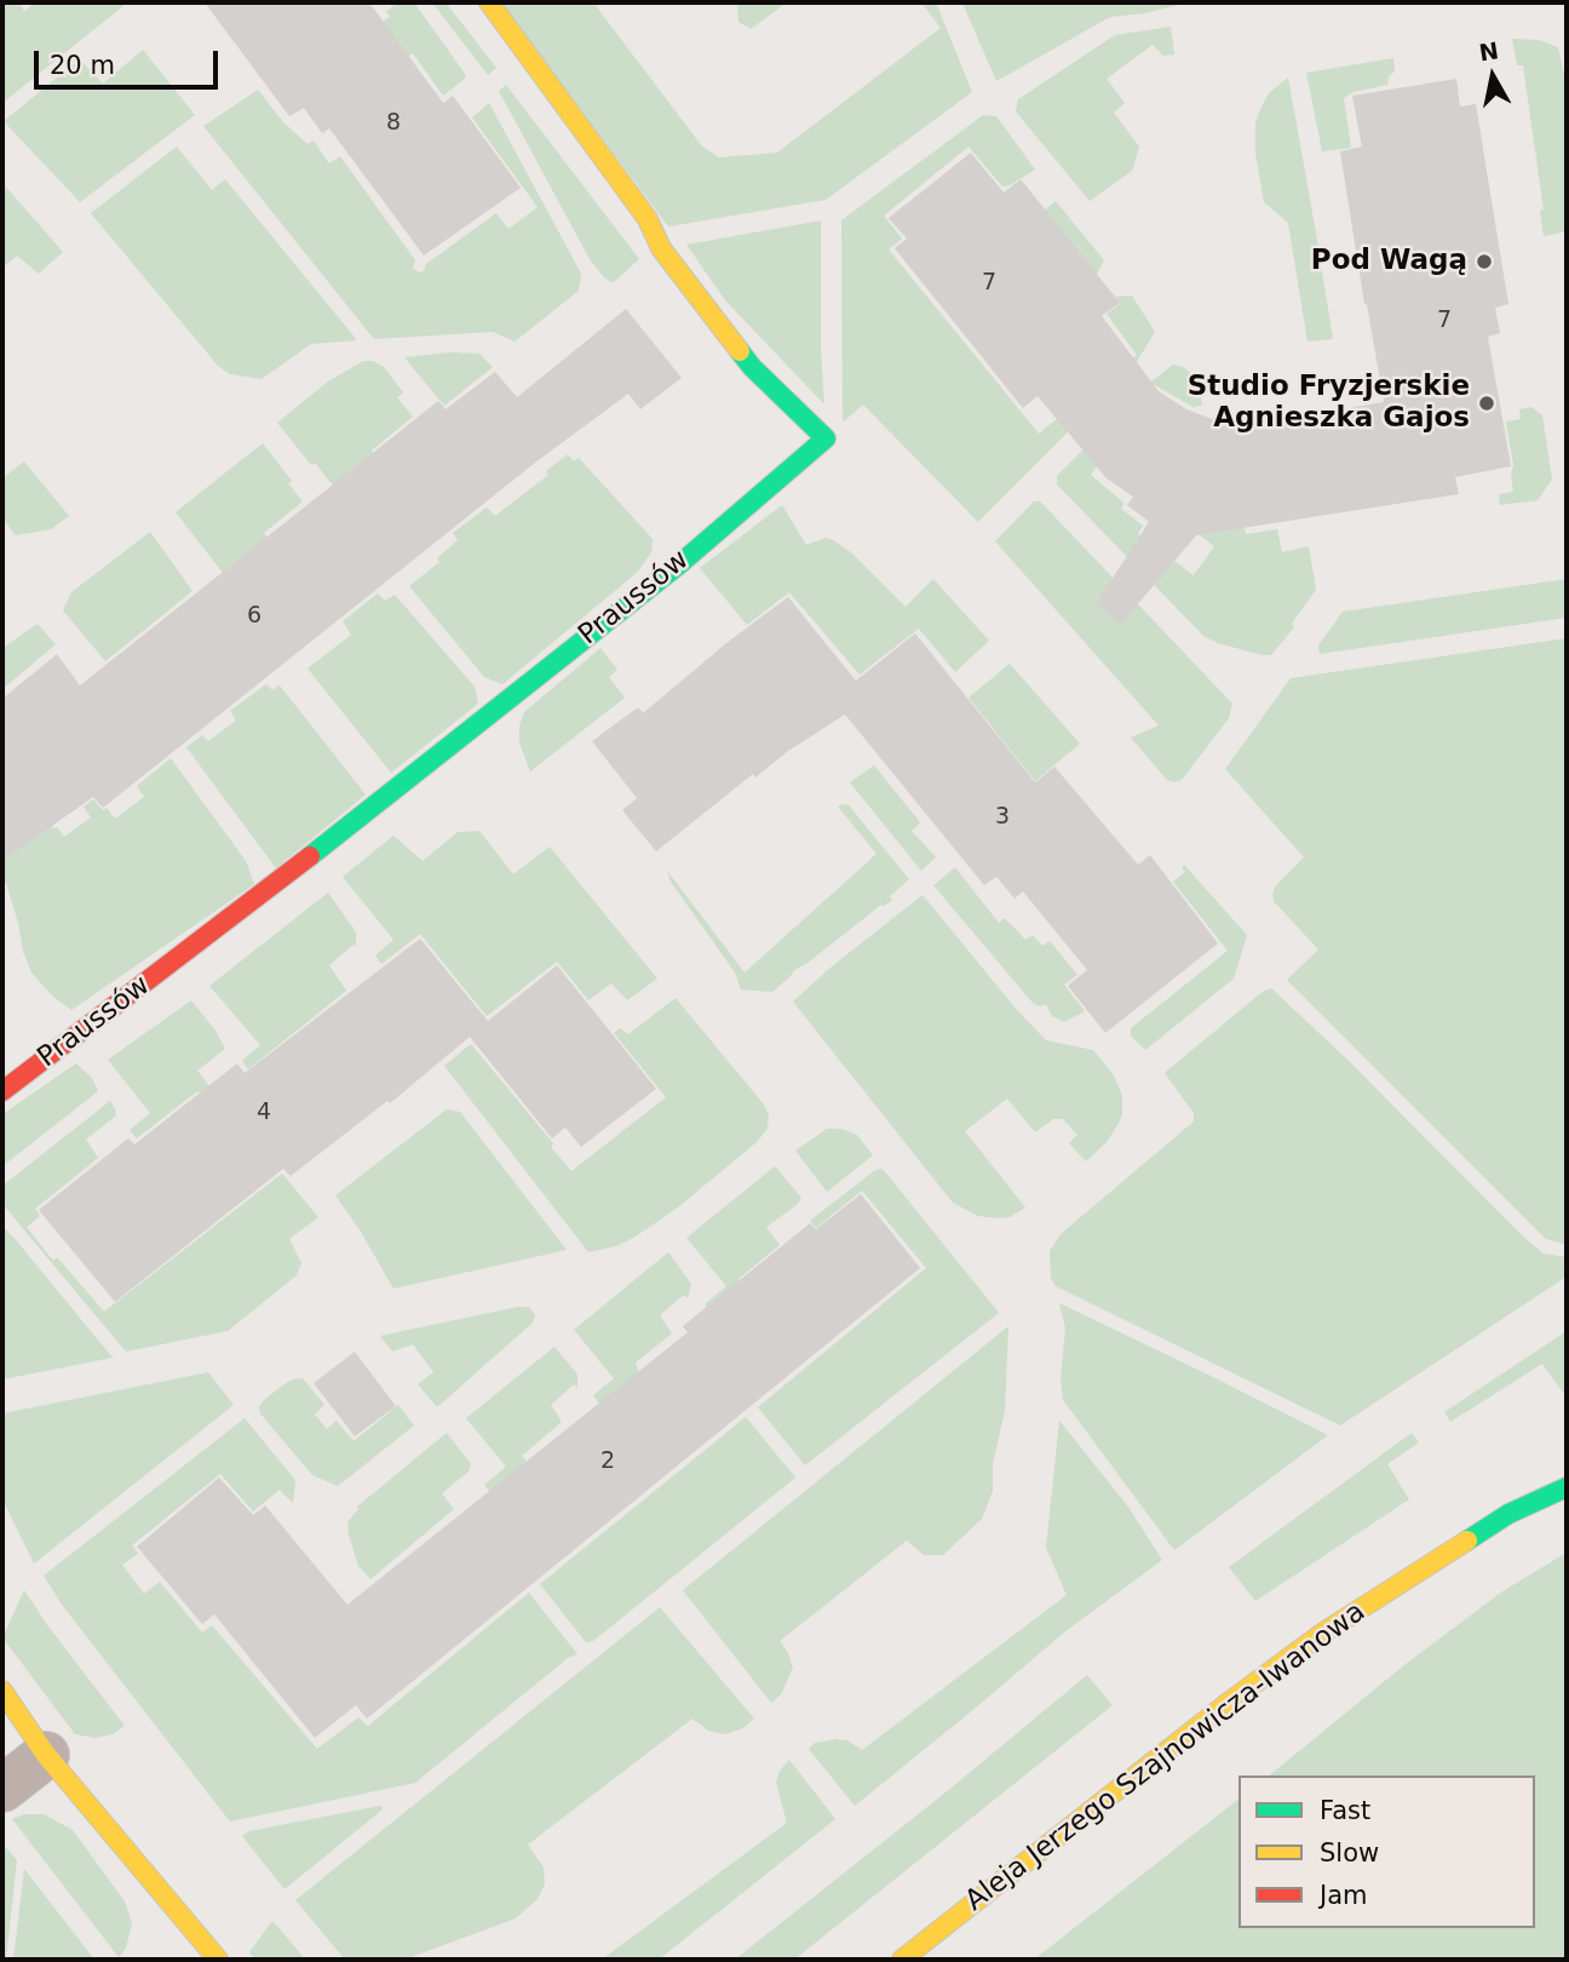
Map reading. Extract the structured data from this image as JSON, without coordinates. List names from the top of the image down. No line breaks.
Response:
{"streets":{"street":["Praussów","Aleja Jerzego Szajnowicza-Iwanowa"]},"places":["Pod Wagą","Studio Fryzjerskie Agnieszka Gajos"],"house_numbers":["8","7","7","6","3","4","2"],"legend":["Fast","Slow","Jam"],"scale_bar":"20 m","north":"top"}
